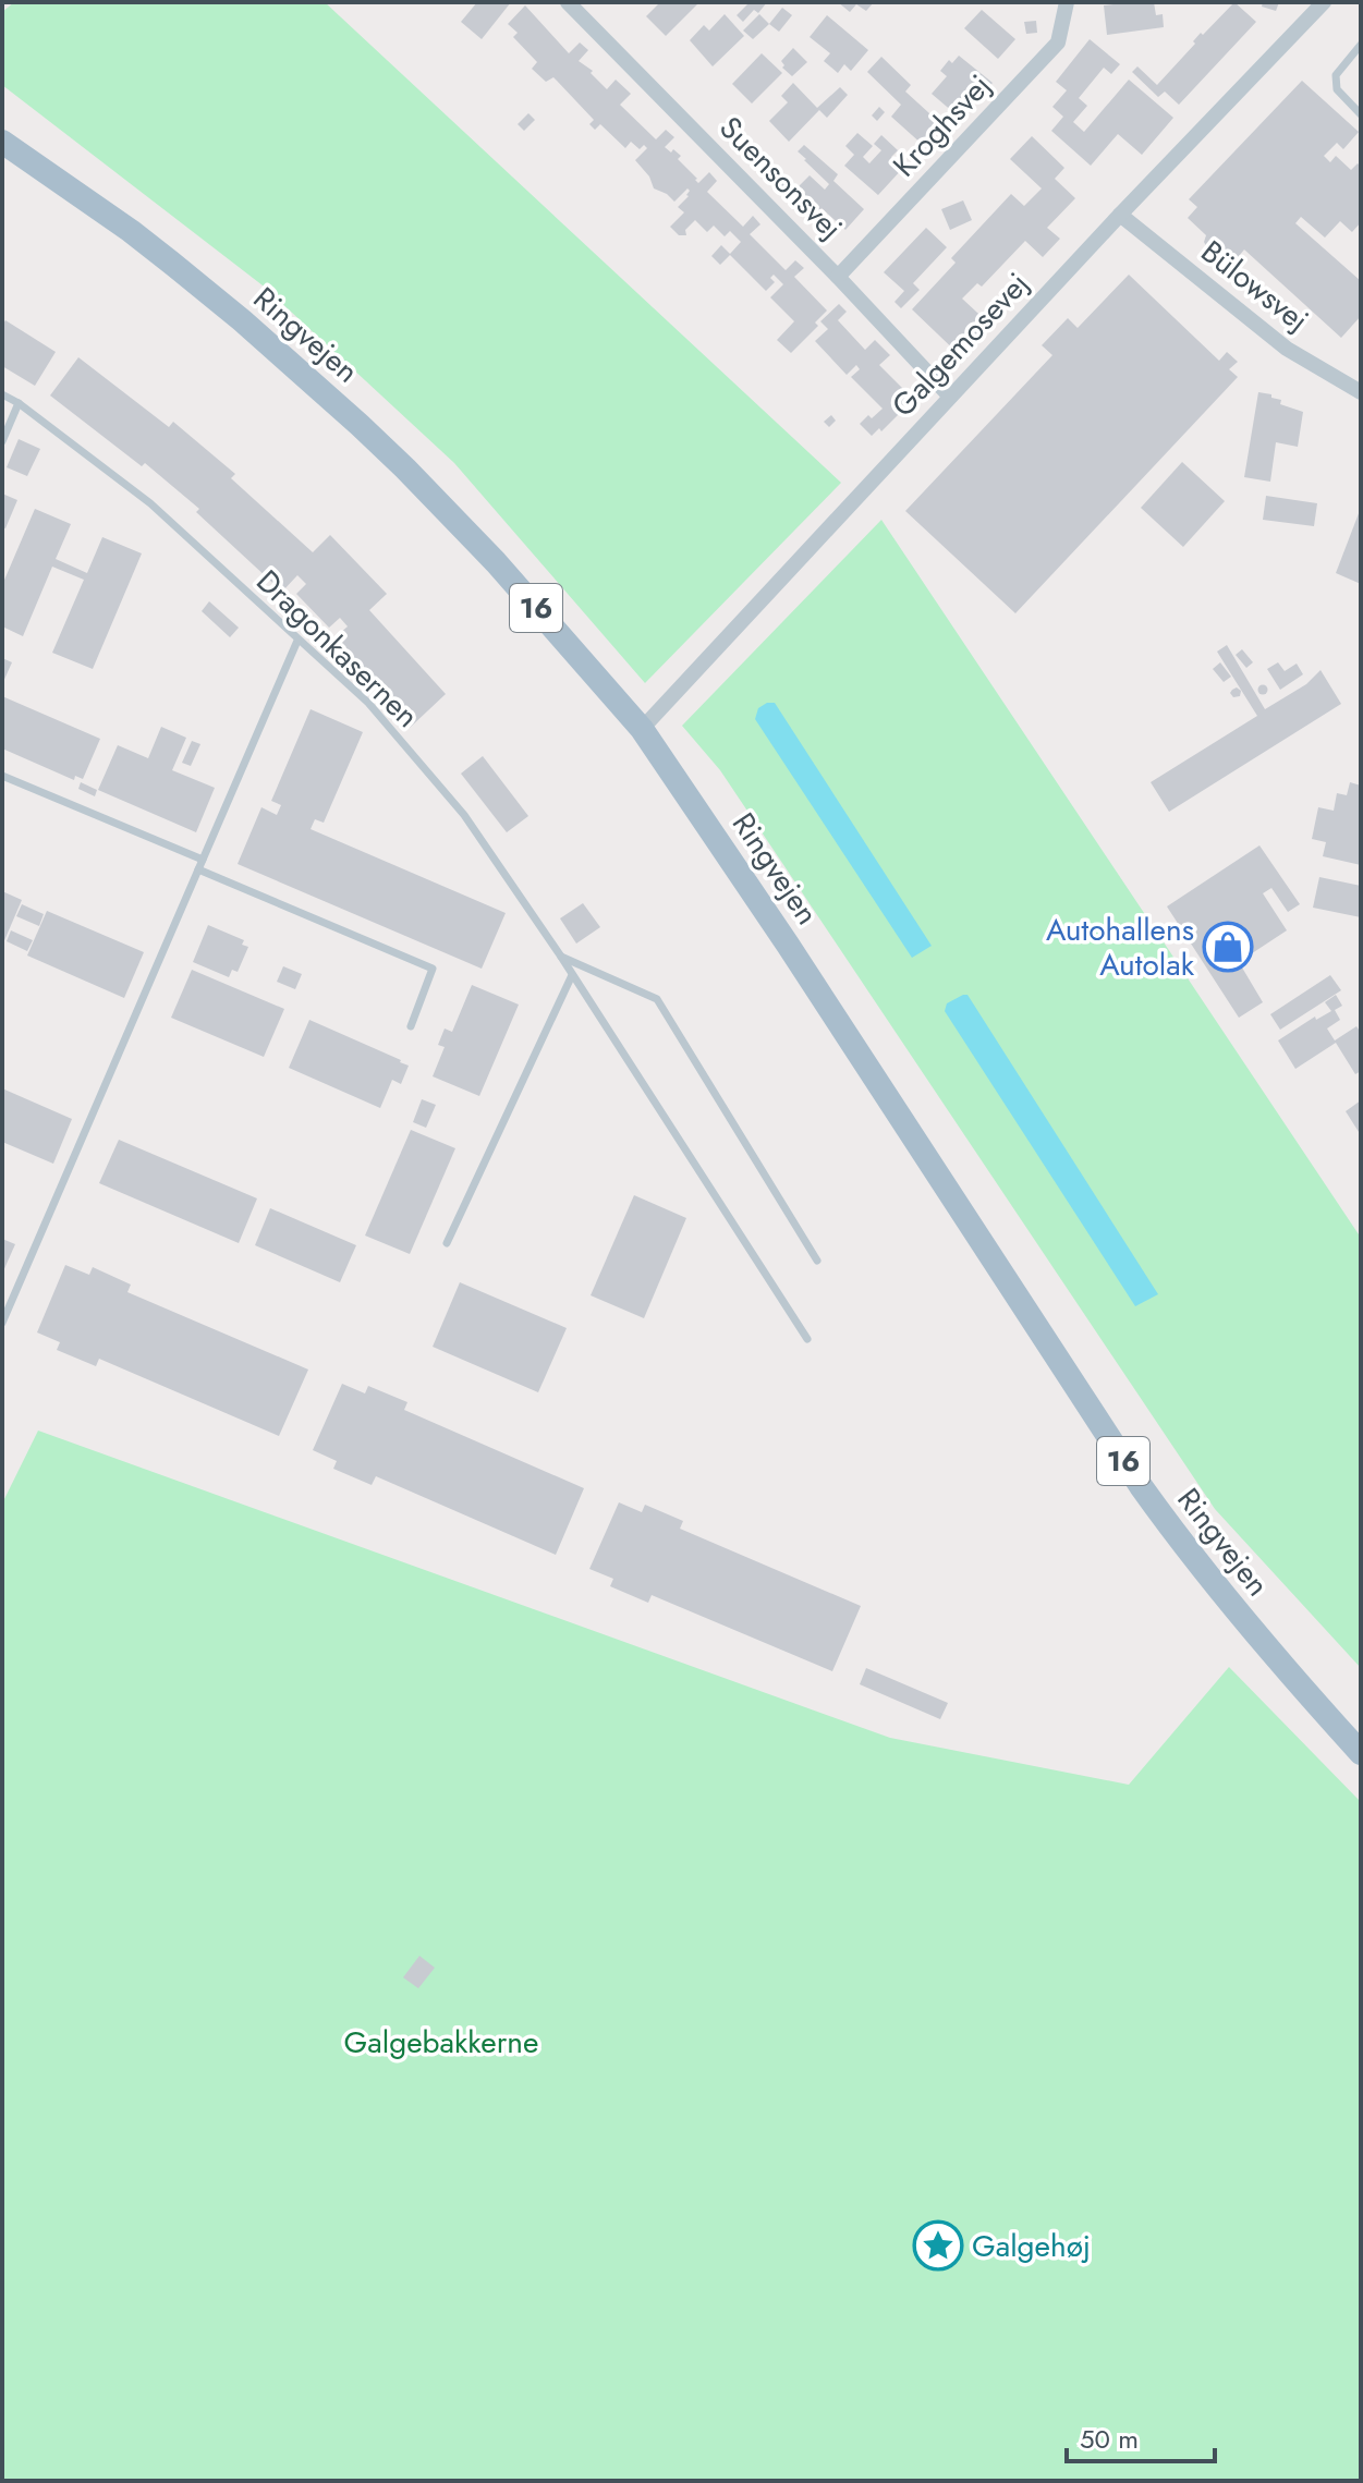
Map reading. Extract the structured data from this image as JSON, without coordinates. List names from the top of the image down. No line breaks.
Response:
{"streets":{"main road":["Ringvejen","16"],"street":["Kroghsvej","Suensonsvej","Bülowsvej","Galgemosevej"],"lane":["Dragonkasernen"]},"crossings":[["Kroghsvej","Suensonsvej"],["Suensonsvej","Galgemosevej"],["Bülowsvej","Galgemosevej"],["Ringvejen","Galgemosevej"]],"parks":["Galgebakkerne"],"places":{"shop":["Autohallens Autolak"],"place":["Galgehøj"]},"scale_bar":"50 m"}
